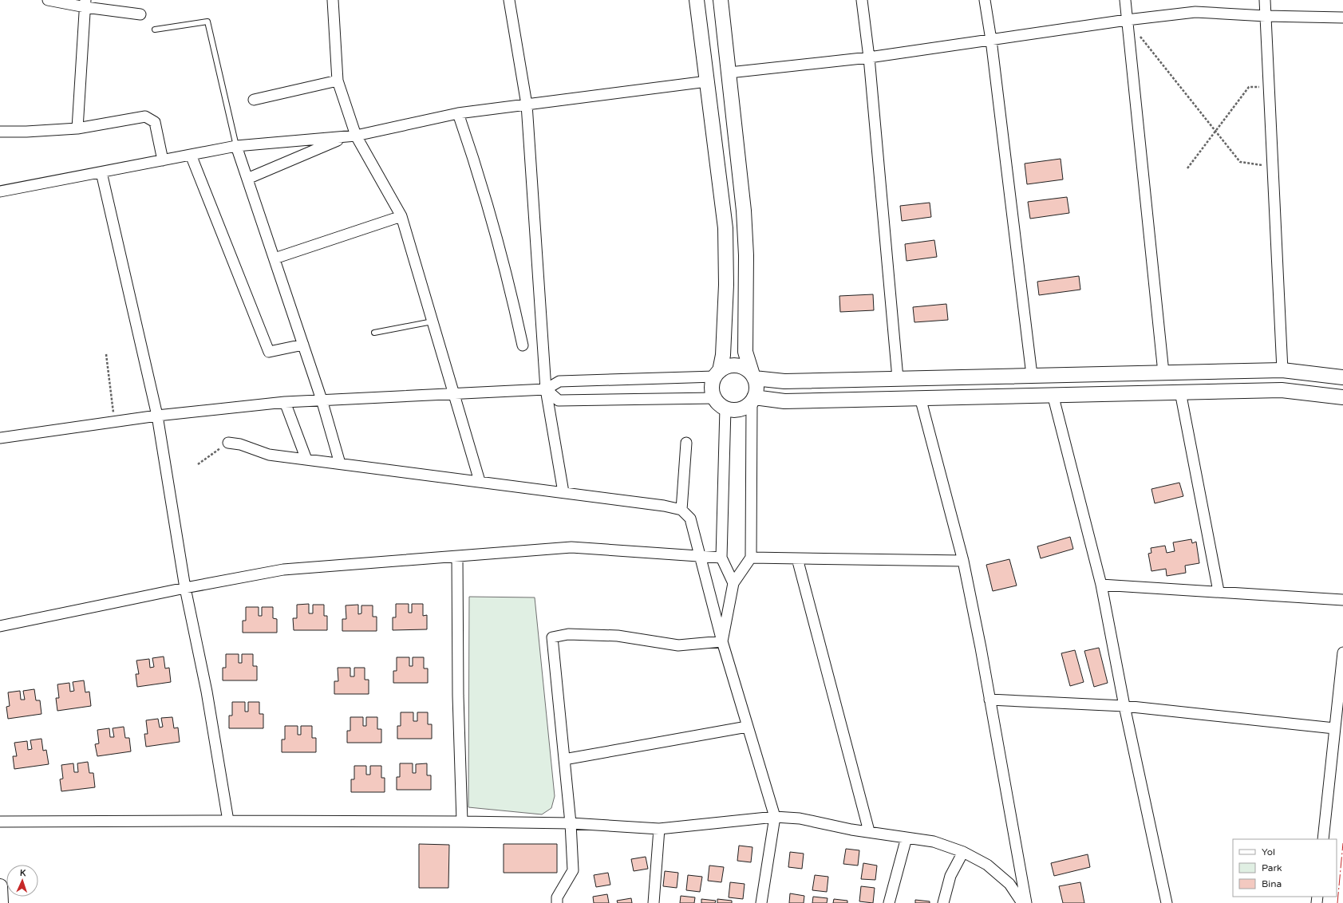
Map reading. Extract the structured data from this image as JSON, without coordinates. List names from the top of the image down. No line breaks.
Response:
{"legend":["Yol","Park","Bina"],"north":"top"}
